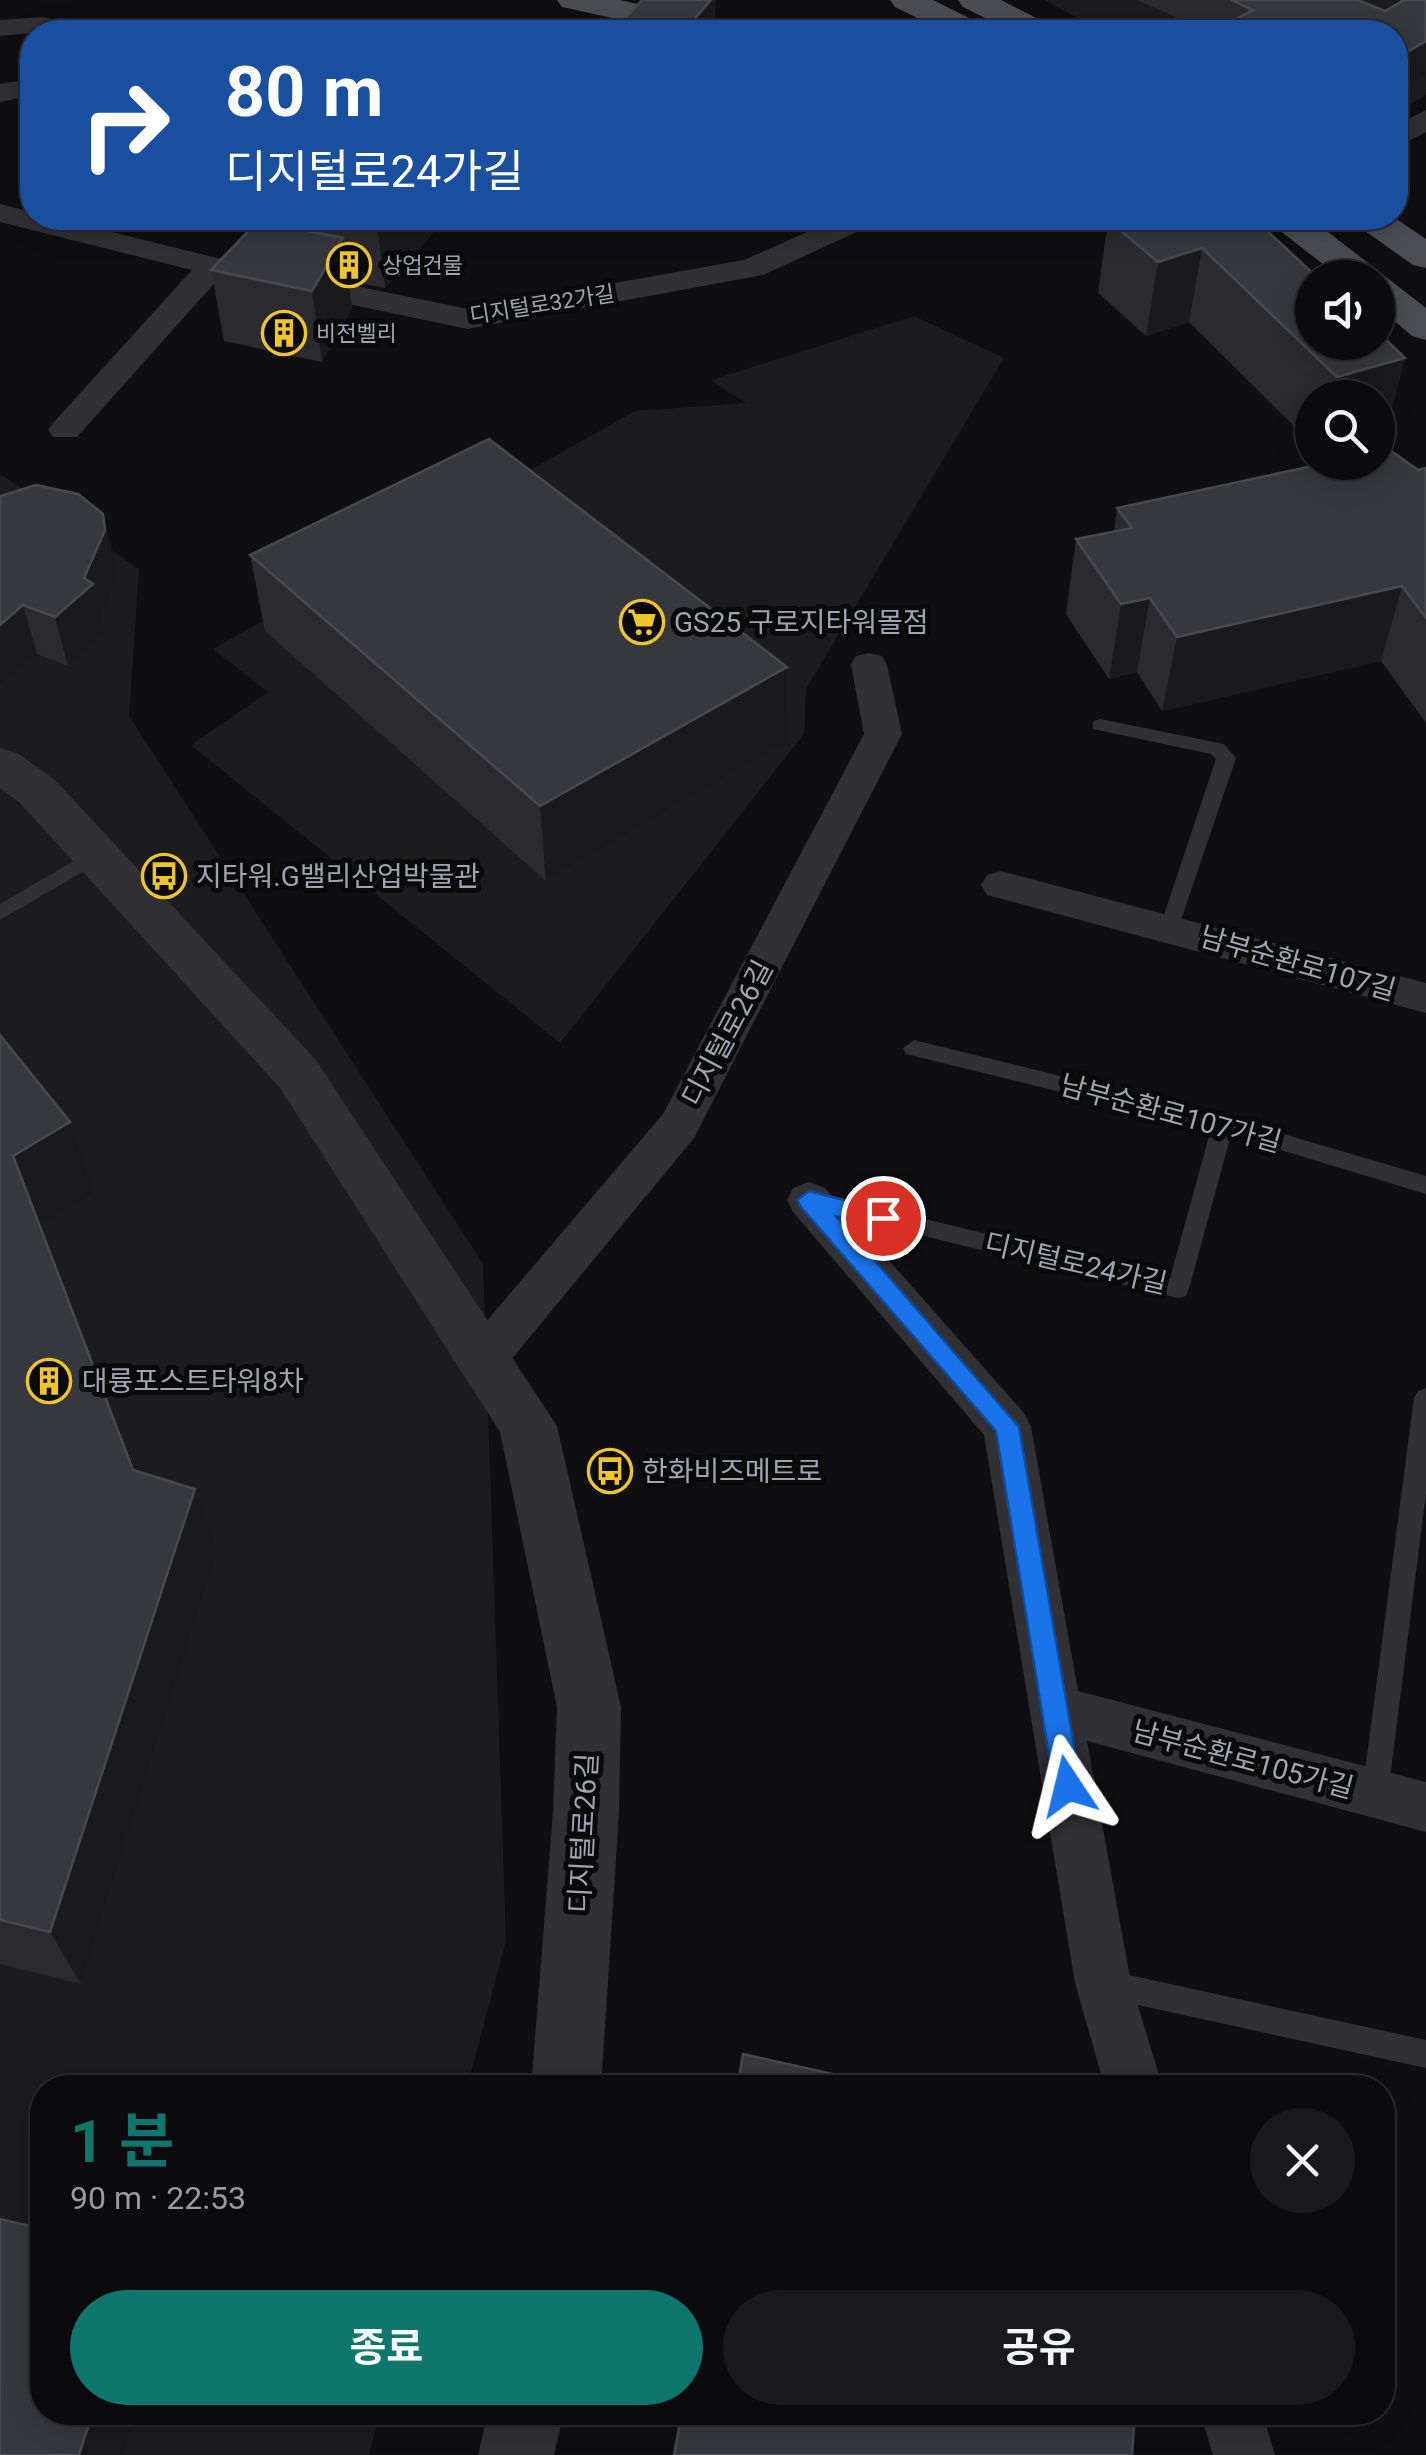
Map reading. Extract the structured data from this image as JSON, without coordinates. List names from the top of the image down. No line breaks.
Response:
{"streets":{"street":["디지털로32가길","남부순환로107길","디지털로26길","남부순환로105가길"],"lane":["남부순환로107가길","디지털로24가길"]},"crossings":[["남부순환로107가길","디지털로24가길"]],"places":{"building":["상업건물","비전벨리","대륭포스트타워8차"],"supermarket":["GS25 구로지타워몰점"],"bus stop":["지타워.G밸리산업박물관","한화비즈메트로"]},"page":{"turn":["80 m","디지털로24가길"],"heading":["1 분","90 m · 22:53"],"buttons":["종료","공유"]}}
